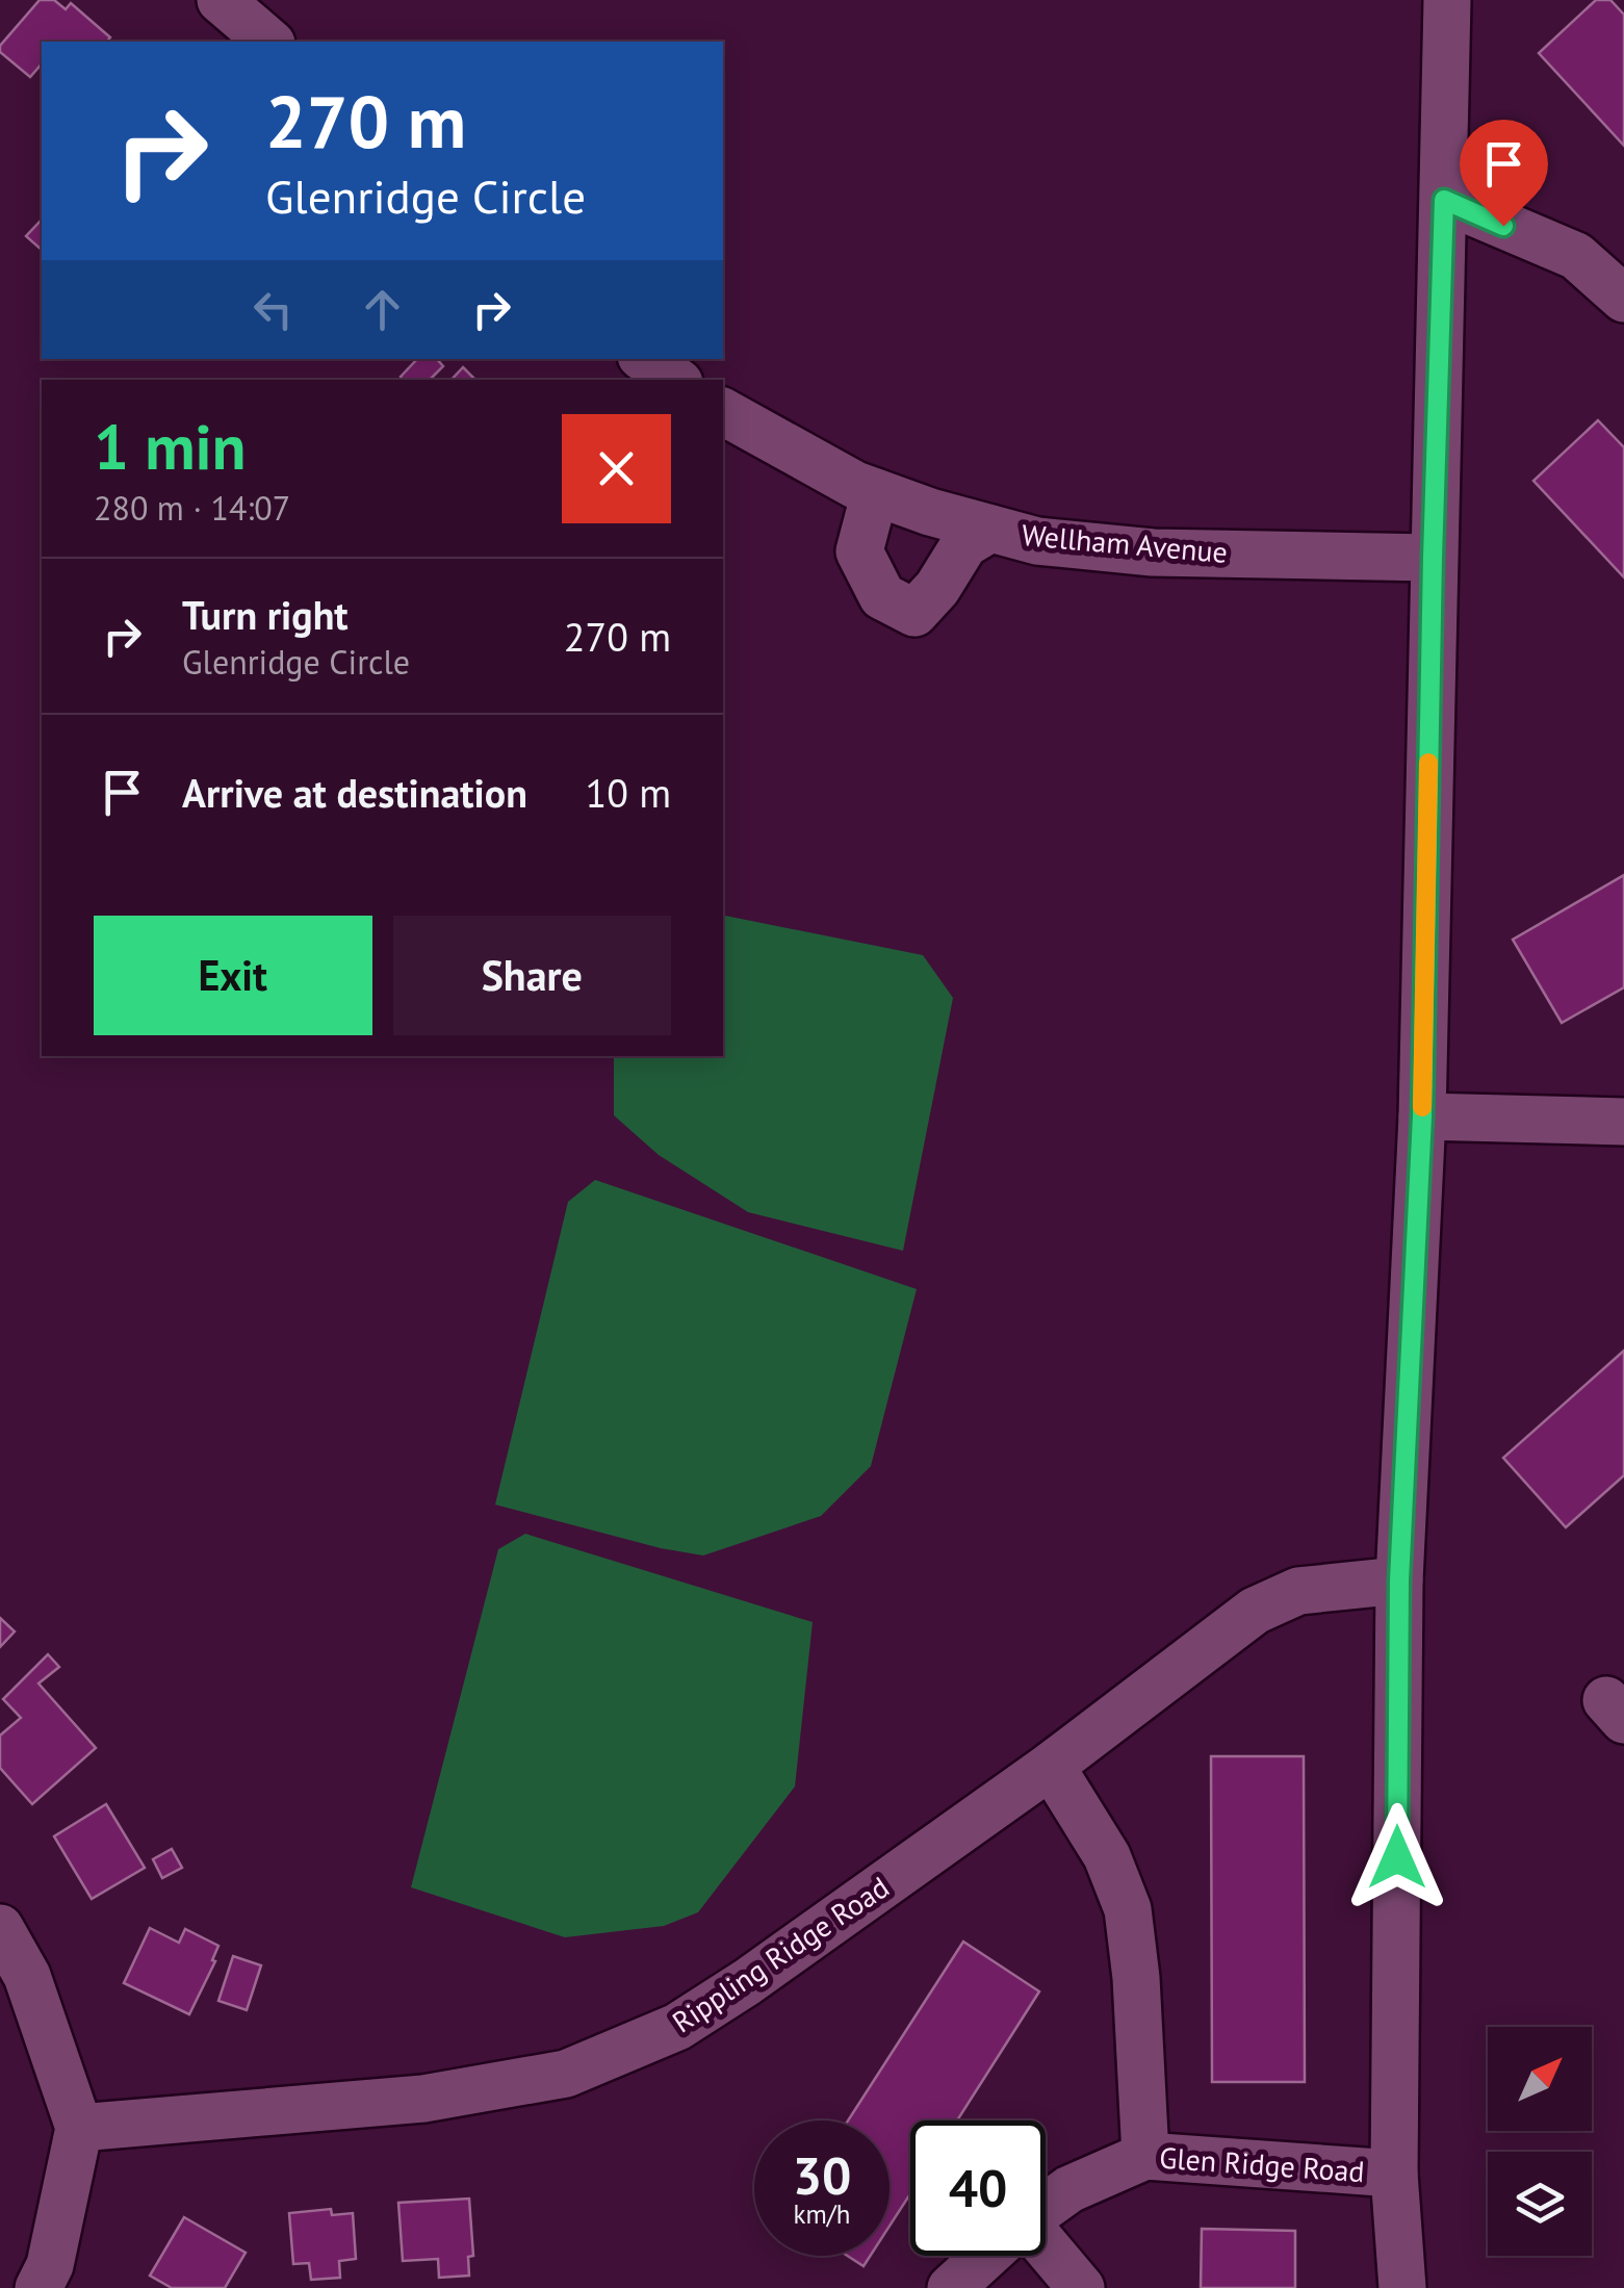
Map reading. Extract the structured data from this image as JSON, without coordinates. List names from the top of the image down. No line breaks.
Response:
{"streets":{"street":["Wellham Avenue","Rippling Ridge Road","Glen Ridge Road"]},"north":"top right","page":{"turn":["270 m","Glenridge Circle"],"heading":["1 min","280 m · 14:07"],"list":[{"name":"Turn right","note":"Glenridge Circle","value":"270 m"},{"name":"Arrive at destination","value":"10 m"}],"buttons":["Exit","Share"],"speed":"30 km/h","limit":"40"}}
